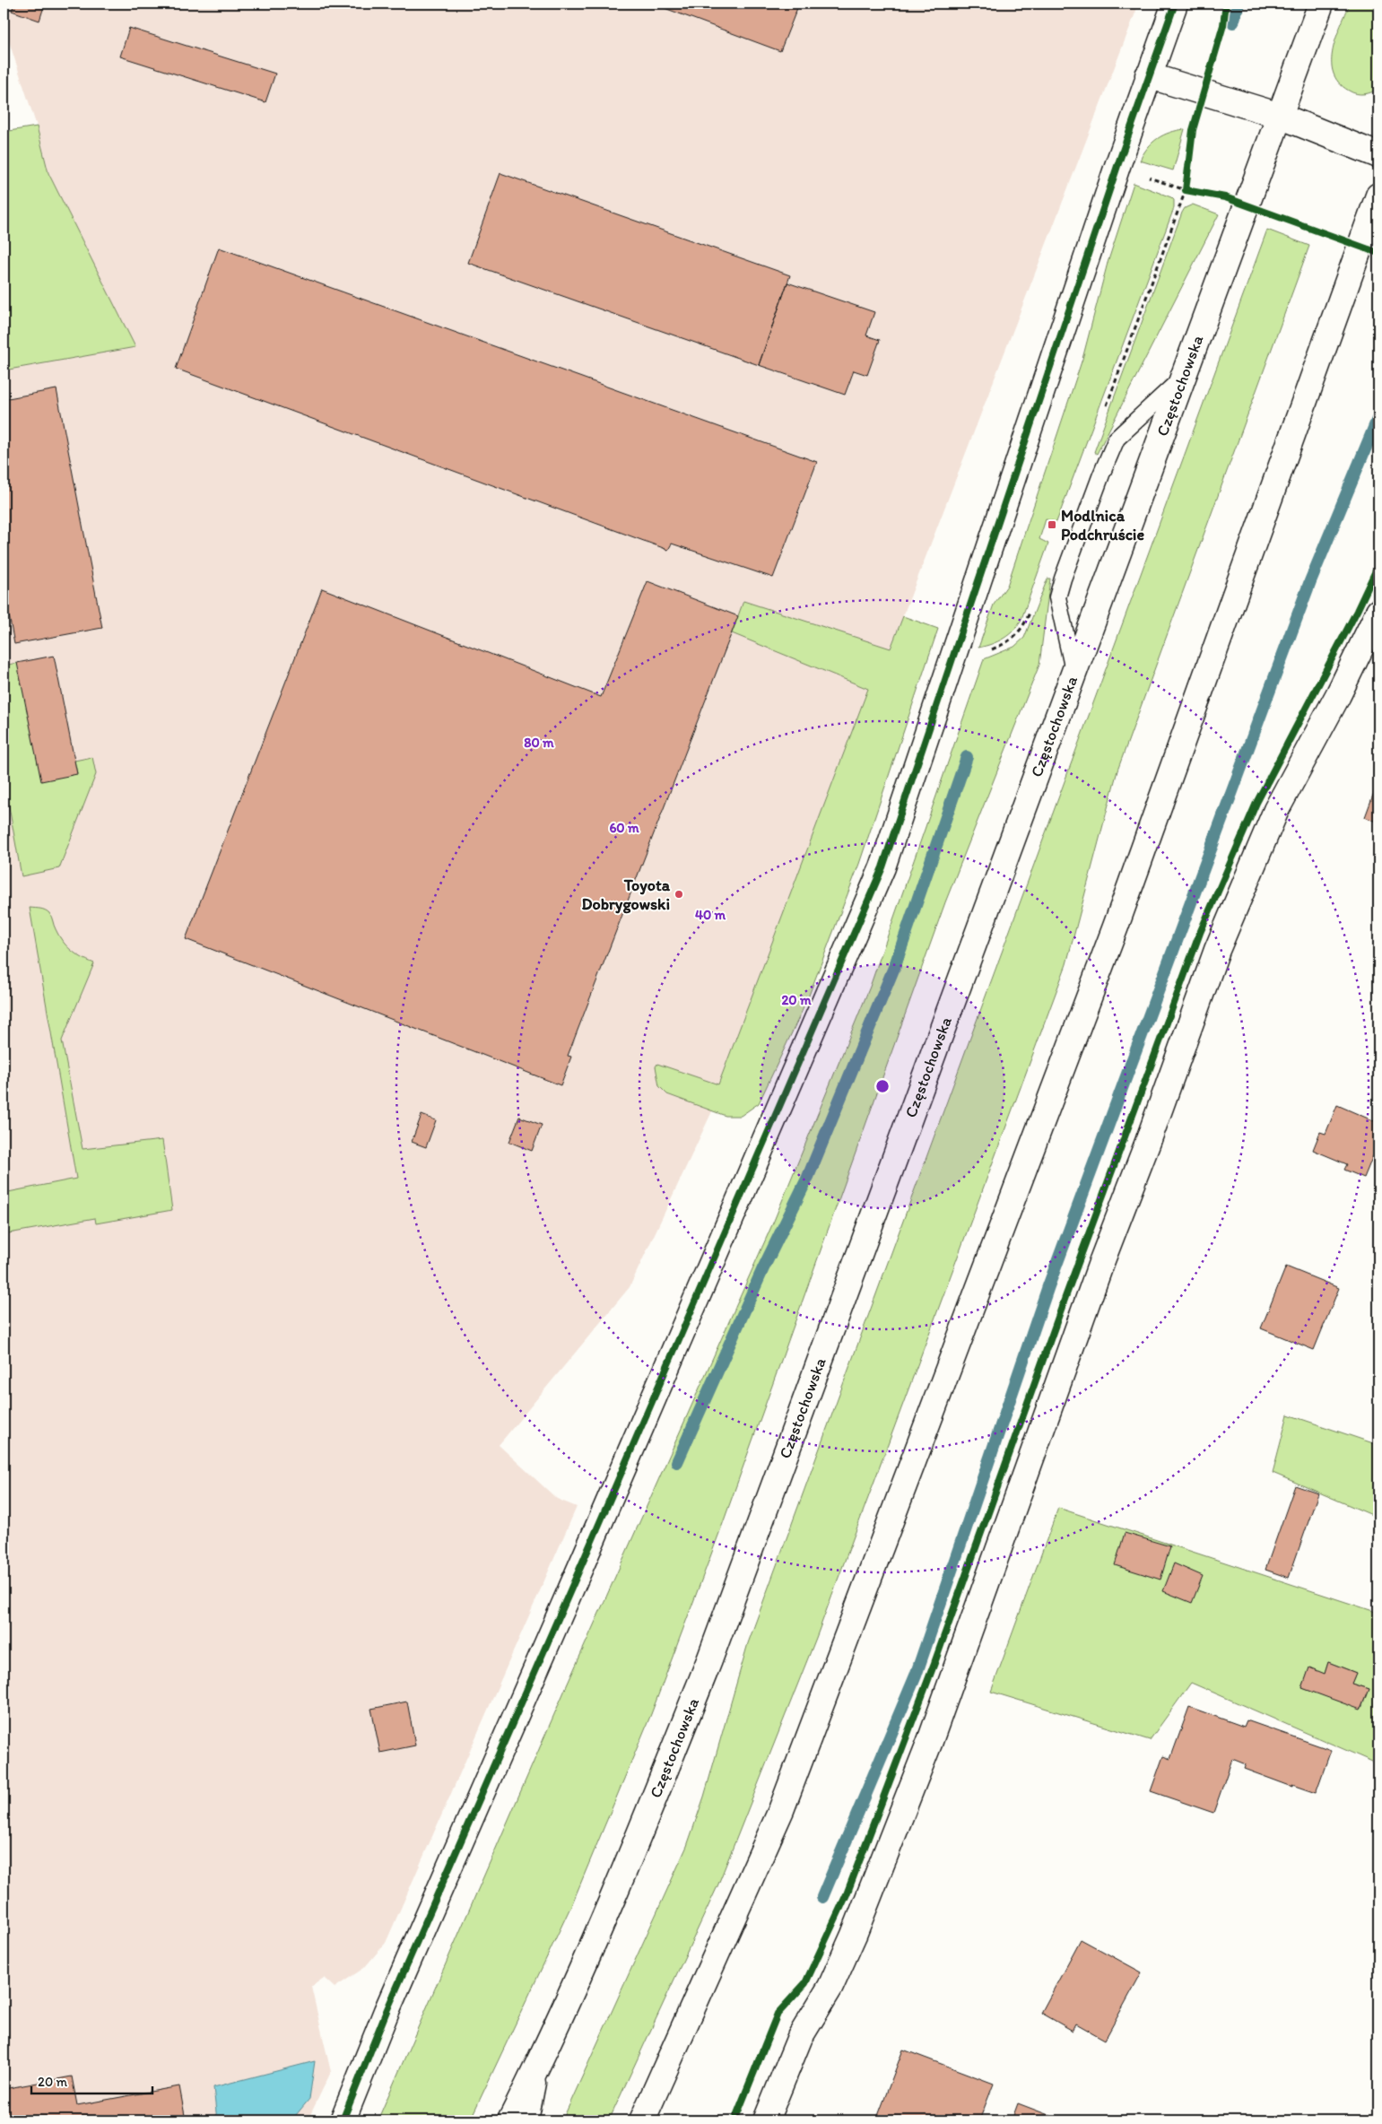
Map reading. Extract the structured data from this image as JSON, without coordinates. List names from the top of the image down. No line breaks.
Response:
{"streets":{"main road":["Częstochowska"]},"places":{"transit":["Modlnica Podchruście"],"other":["Toyota Dobrygowski"]},"scale_bar":"20 m","rings":["80 m","60 m","40 m","20 m"]}
